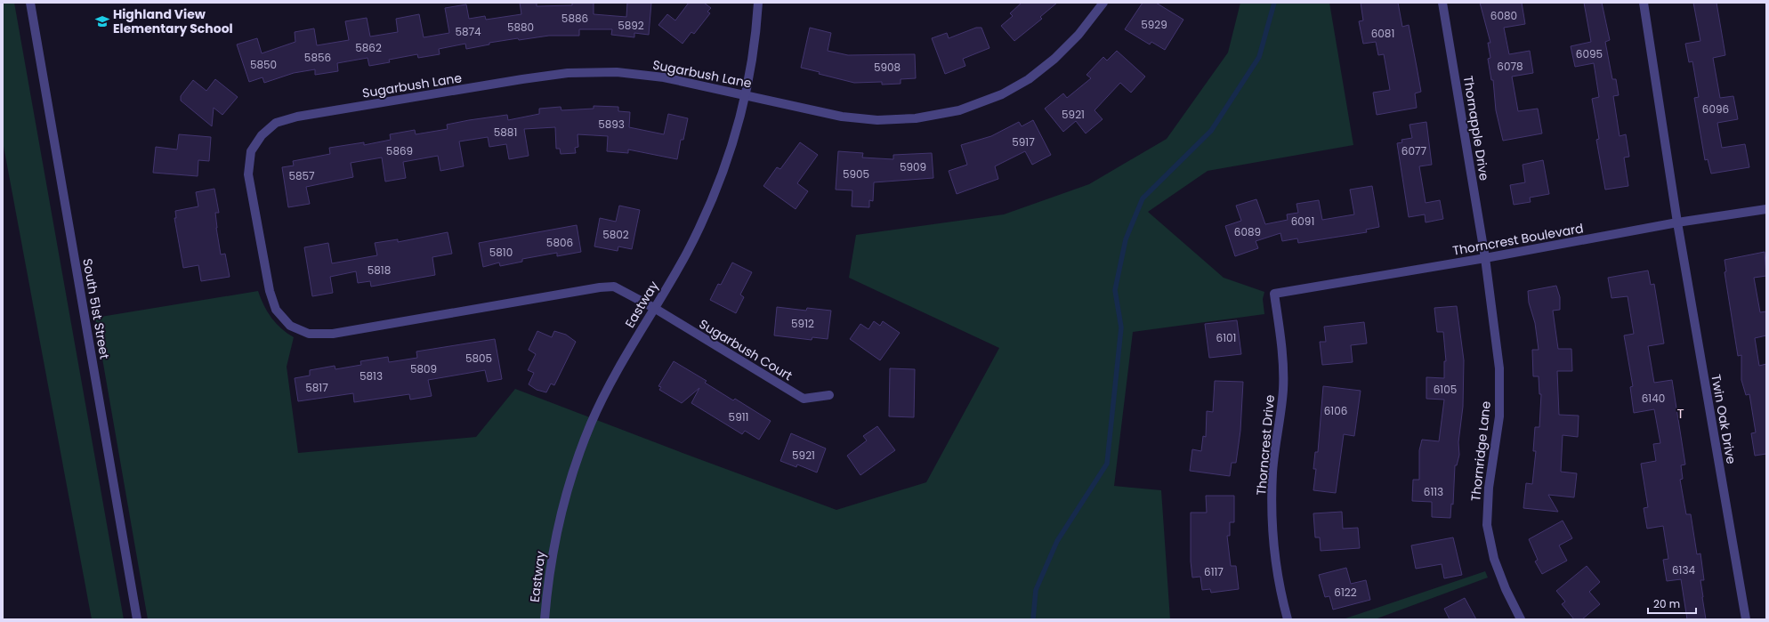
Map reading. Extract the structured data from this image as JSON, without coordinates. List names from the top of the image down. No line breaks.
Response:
{"streets":{"street":["Sugarbush Lane","Thornapple Drive","Thorncrest Boulevard","Eastway","South 51st Street","Sugarbush Court","Twin Oak Drive","Thorncrest Drive","Thornridge Lane"]},"crossings":[["Sugarbush Lane","Eastway"],["Sugarbush Lane","Sugarbush Court"],["Thornapple Drive","Thorncrest Boulevard"],["Thornapple Drive","Thornridge Lane"],["Thorncrest Boulevard","Twin Oak Drive"],["Thorncrest Boulevard","Thorncrest Drive"],["Thorncrest Boulevard","Thornridge Lane"],["Eastway","Sugarbush Court"]],"districts":["T"],"places":{"school or university":["Highland View Elementary School"]},"house_numbers":["6080","5886","5929","5892","5880","5874","6081","5862","6095","5856","5850","6078","5908","6096","5921","5893","5881","5917","5869","6077","5909","5905","5857","6091","6089","5802","5806","5810","5818","5912","6101","5805","5809","5813","5817","6105","6140","6106","5911","5921","6113","6134","6117","6122"],"scale_bar":"20 m"}
